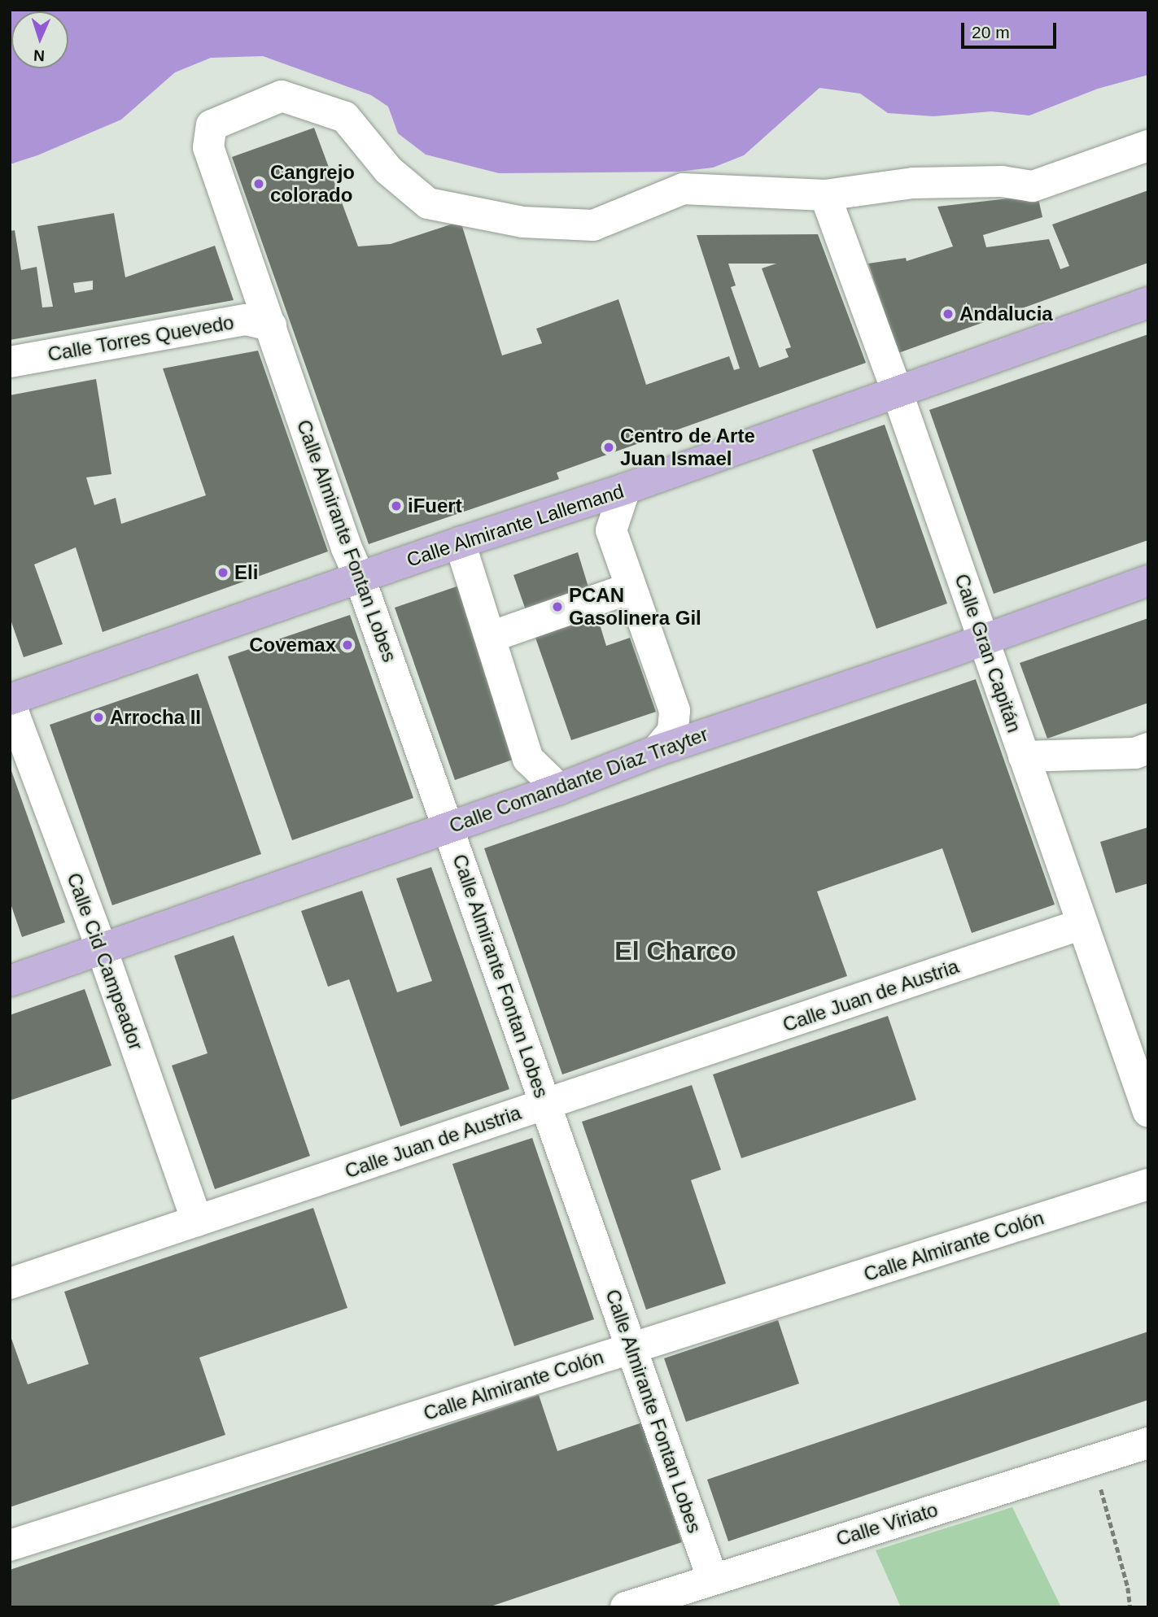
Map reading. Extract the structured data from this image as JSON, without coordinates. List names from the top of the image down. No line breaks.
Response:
{"streets":{"main road":["Calle Almirante Lallemand","Calle Comandante Díaz Trayter"],"street":["Calle Torres Quevedo","Calle Almirante Fontan Lobes","Calle Gran Capitán","Calle Cid Campeador","Calle Juan de Austria","Calle Almirante Colón","Calle Viriato"]},"crossings":[["Calle Torres Quevedo","Calle Almirante Fontan Lobes"],["Calle Almirante Lallemand","Calle Almirante Fontan Lobes"],["Calle Almirante Lallemand","Calle Gran Capitán"],["Calle Almirante Lallemand","Calle Cid Campeador"],["Calle Almirante Fontan Lobes","Calle Gran Capitán"],["Calle Almirante Fontan Lobes","Calle Comandante Díaz Trayter"],["Calle Almirante Fontan Lobes","Calle Juan de Austria"],["Calle Almirante Fontan Lobes","Calle Almirante Colón"],["Calle Almirante Fontan Lobes","Calle Viriato"],["Calle Gran Capitán","Calle Comandante Díaz Trayter"],["Calle Gran Capitán","Calle Juan de Austria"],["Calle Comandante Díaz Trayter","Calle Cid Campeador"],["Calle Cid Campeador","Calle Juan de Austria"]],"districts":["El Charco"],"places":["Cangrejo colorado","Andalucia","Centro de Arte Juan Ismael","iFuert","Eli","PCAN Gasolinera Gil","Covemax","Arrocha II"],"scale_bar":"20 m","north":"bottom"}
